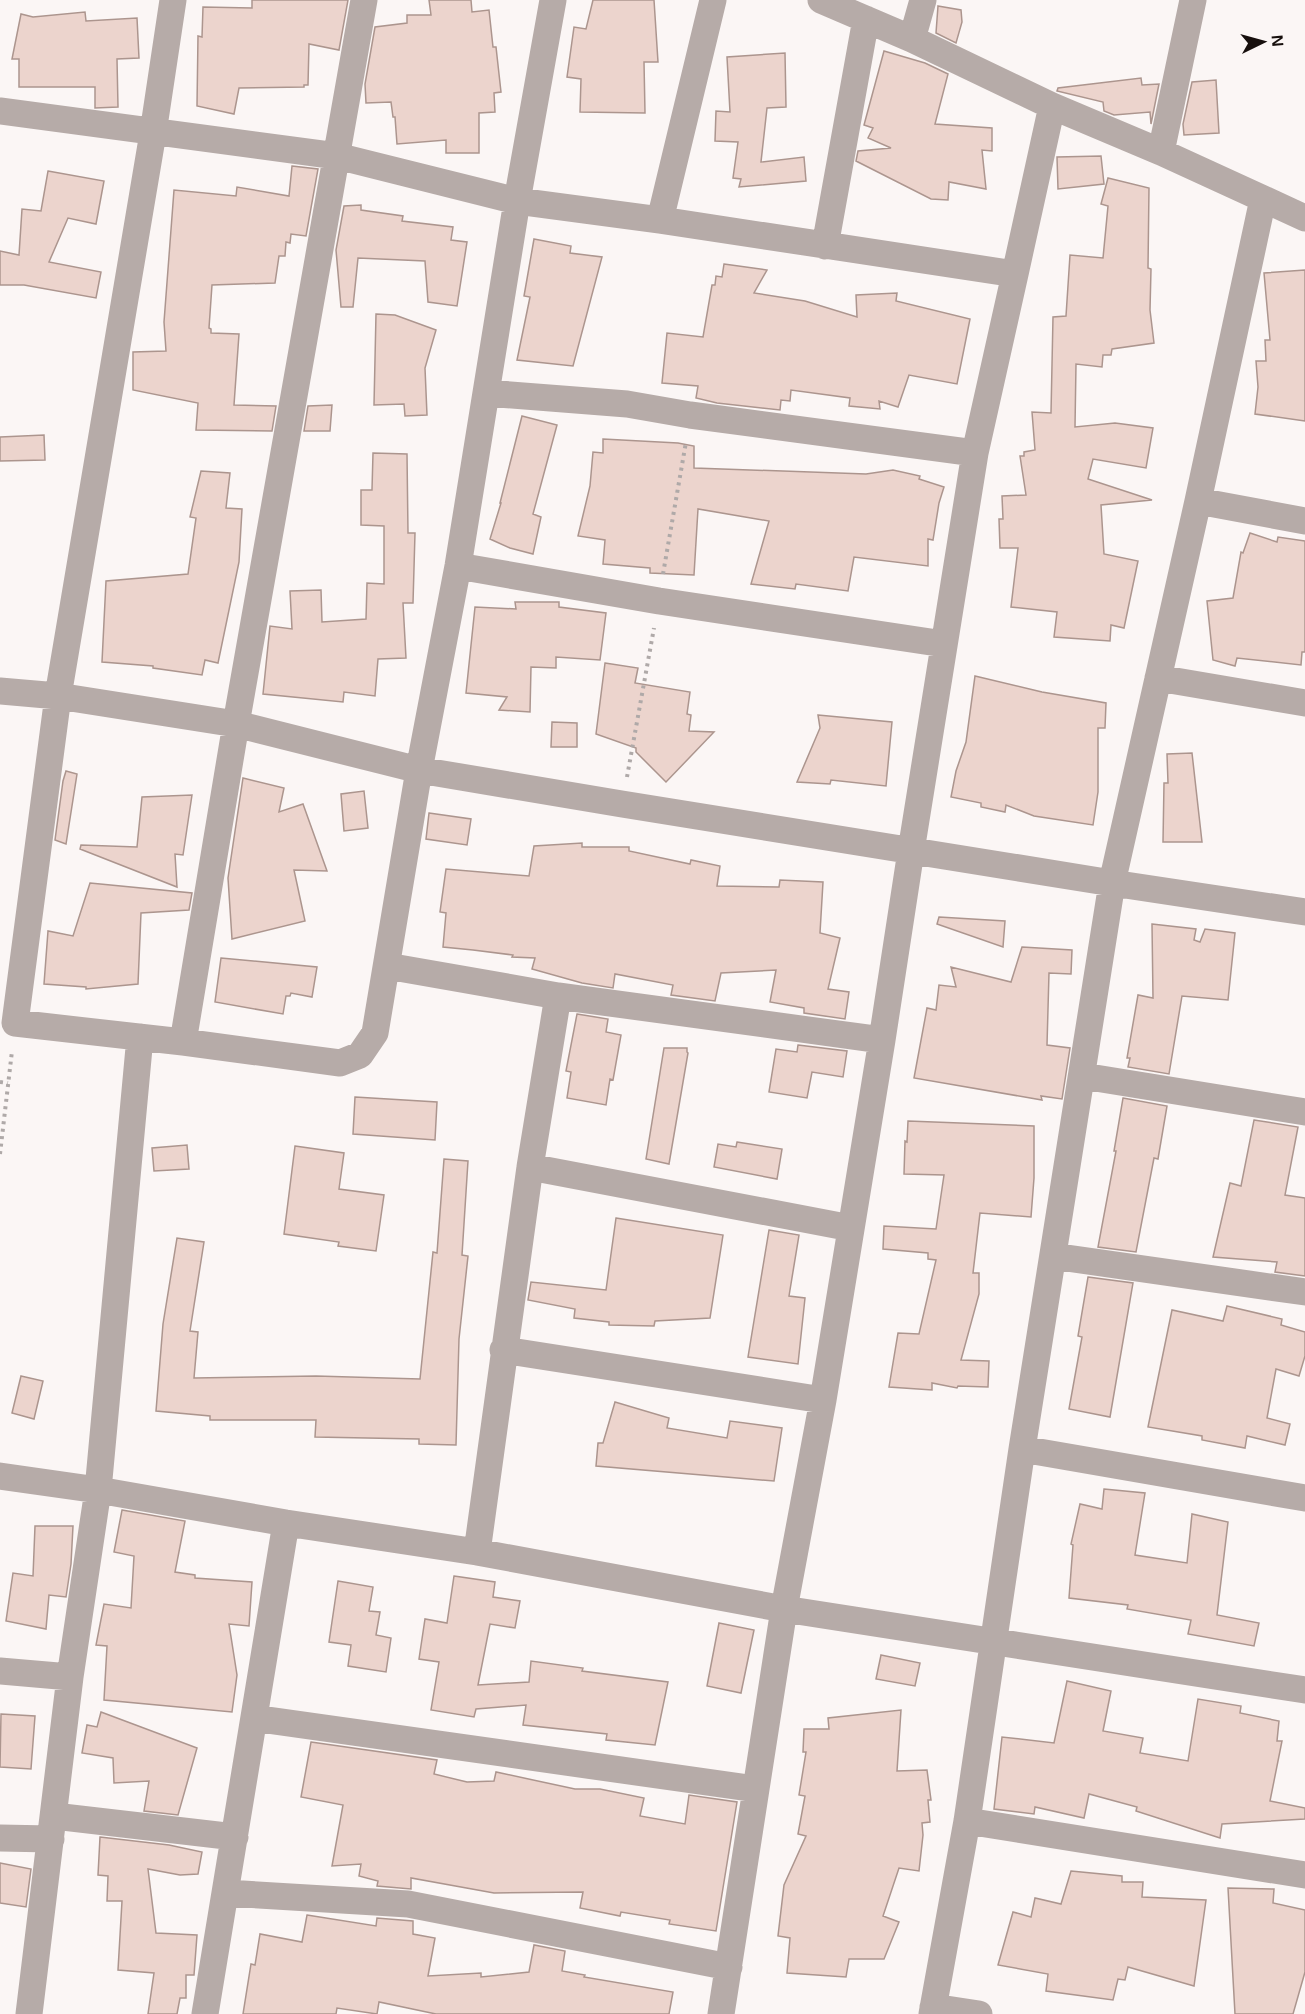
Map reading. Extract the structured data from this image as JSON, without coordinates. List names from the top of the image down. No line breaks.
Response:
{"north":"right"}
